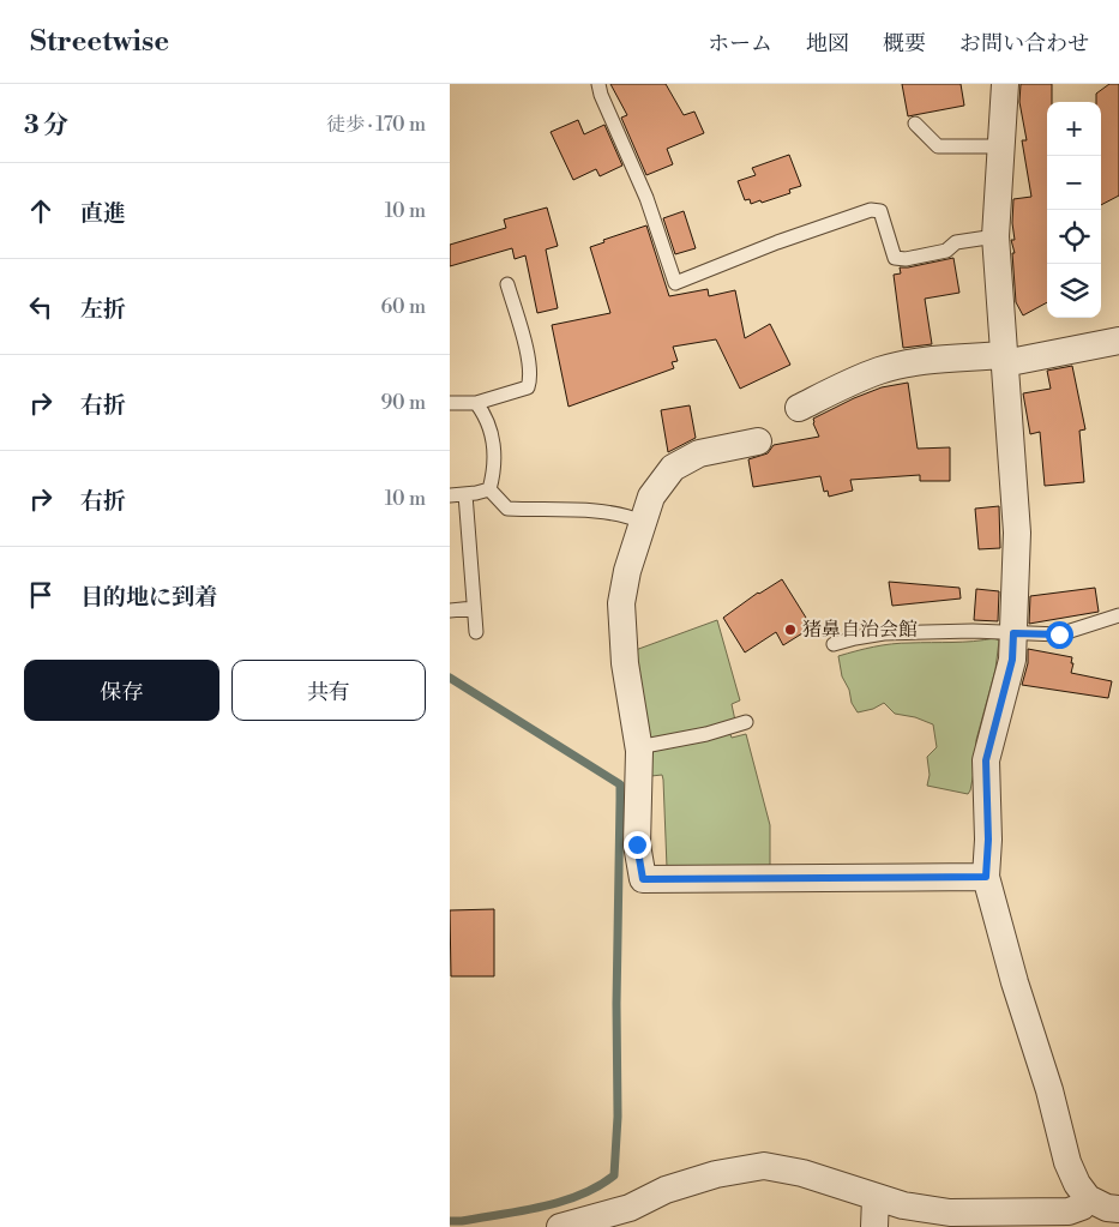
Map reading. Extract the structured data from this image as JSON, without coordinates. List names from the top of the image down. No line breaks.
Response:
{"places":["猪鼻自治会館"],"page":{"header":"Streetwise","nav":["ホーム","地図","概要","お問い合わせ"],"heading":["3 分","徒歩 · 170 m"],"map_buttons":["+","−"],"list":[["直進","10 m"],["左折","60 m"],["右折","90 m"],["右折","10 m"],"目的地に到着"],"buttons":["保存","共有"]}}
